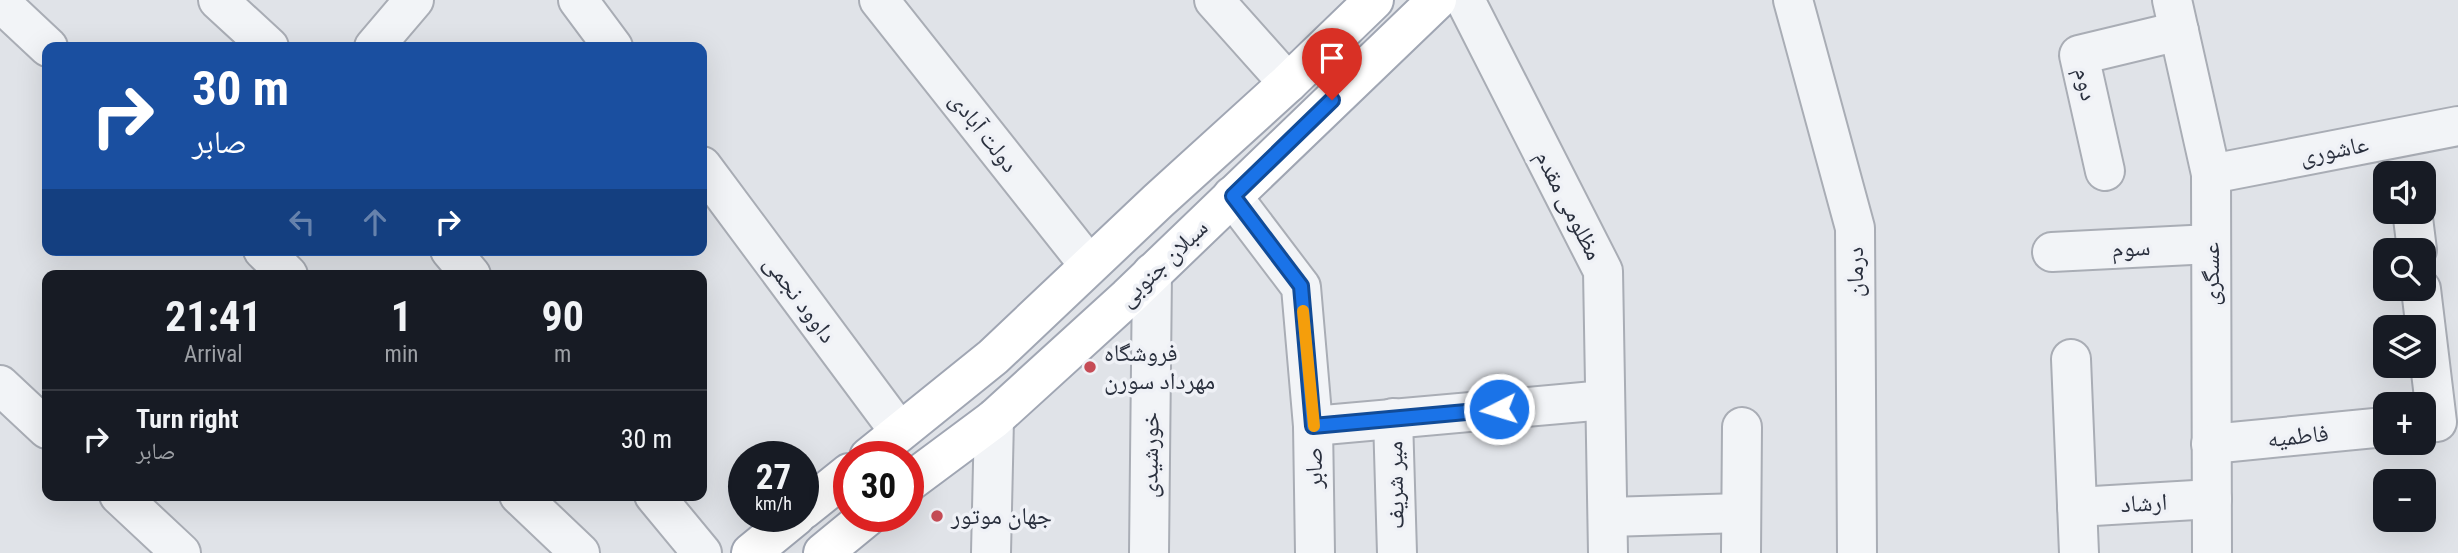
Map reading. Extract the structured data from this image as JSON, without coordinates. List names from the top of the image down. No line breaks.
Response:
{"streets":{"main road":["سبلان جنوبی"],"street":["دوم","دولت آبادی","عاشوری","مظلومی مقدم","سوم","درمان","عسگری","داوود نجمی","فاطمیه","خورشیدی","صابر","میر شریف","ارشاد"]},"crossings":[["دوم","عسگری"],["دولت آبادی","سبلان جنوبی"],["عاشوری","عسگری"],["سوم","عسگری"],["سبلان جنوبی","خورشیدی"],["سبلان جنوبی","صابر"],["عسگری","فاطمیه"],["عسگری","ارشاد"]],"places":["فروشگاه مهرداد سورن","جهان موتور"],"page":{"turn":["30 m","صابر"],"map_buttons":["+","−"],"eta":["21:41","Arrival","1","min","90","m"],"list":[{"name":"Turn right","note":"صابر","value":"30 m"}],"speed":"27 km/h","limit":"30"}}
